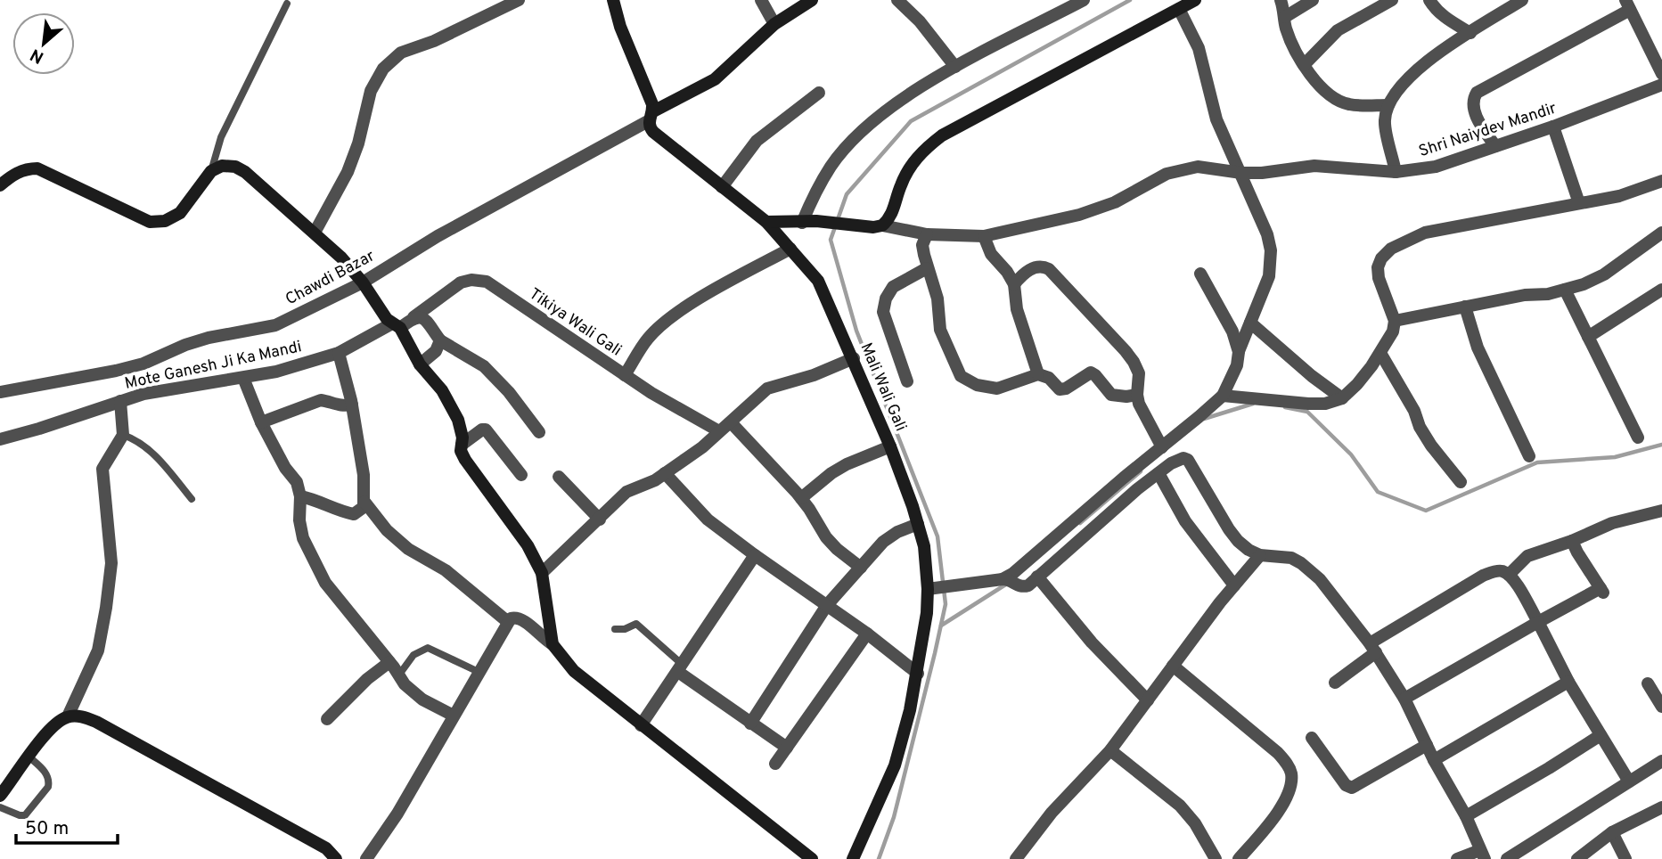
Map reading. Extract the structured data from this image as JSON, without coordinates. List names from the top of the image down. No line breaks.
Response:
{"streets":{"street":["Shri Naiydev Mandir","Chawdi Bazar","Tikiya Wali Gali","Mote Ganesh Ji Ka Mandi","Mali Wali Gali"]},"crossings":[["Chawdi Bazar","Mali Wali Gali"],["Tikiya Wali Gali","Mote Ganesh Ji Ka Mandi"]],"scale_bar":"50 m","north":"bottom left"}
